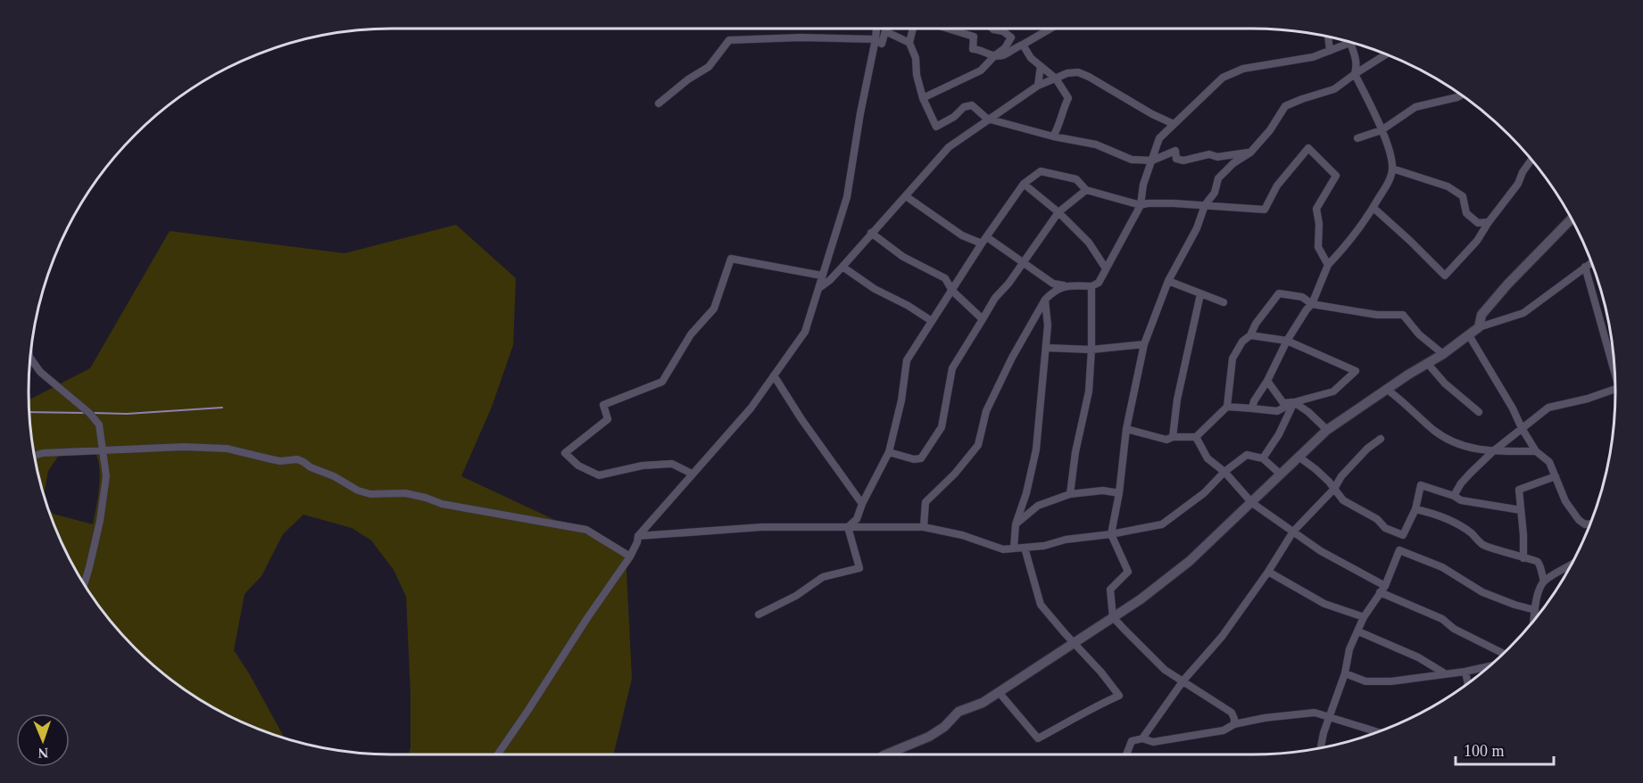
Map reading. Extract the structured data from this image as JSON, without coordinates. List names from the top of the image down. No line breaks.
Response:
{"scale_bar":"100 m","north":"bottom"}
